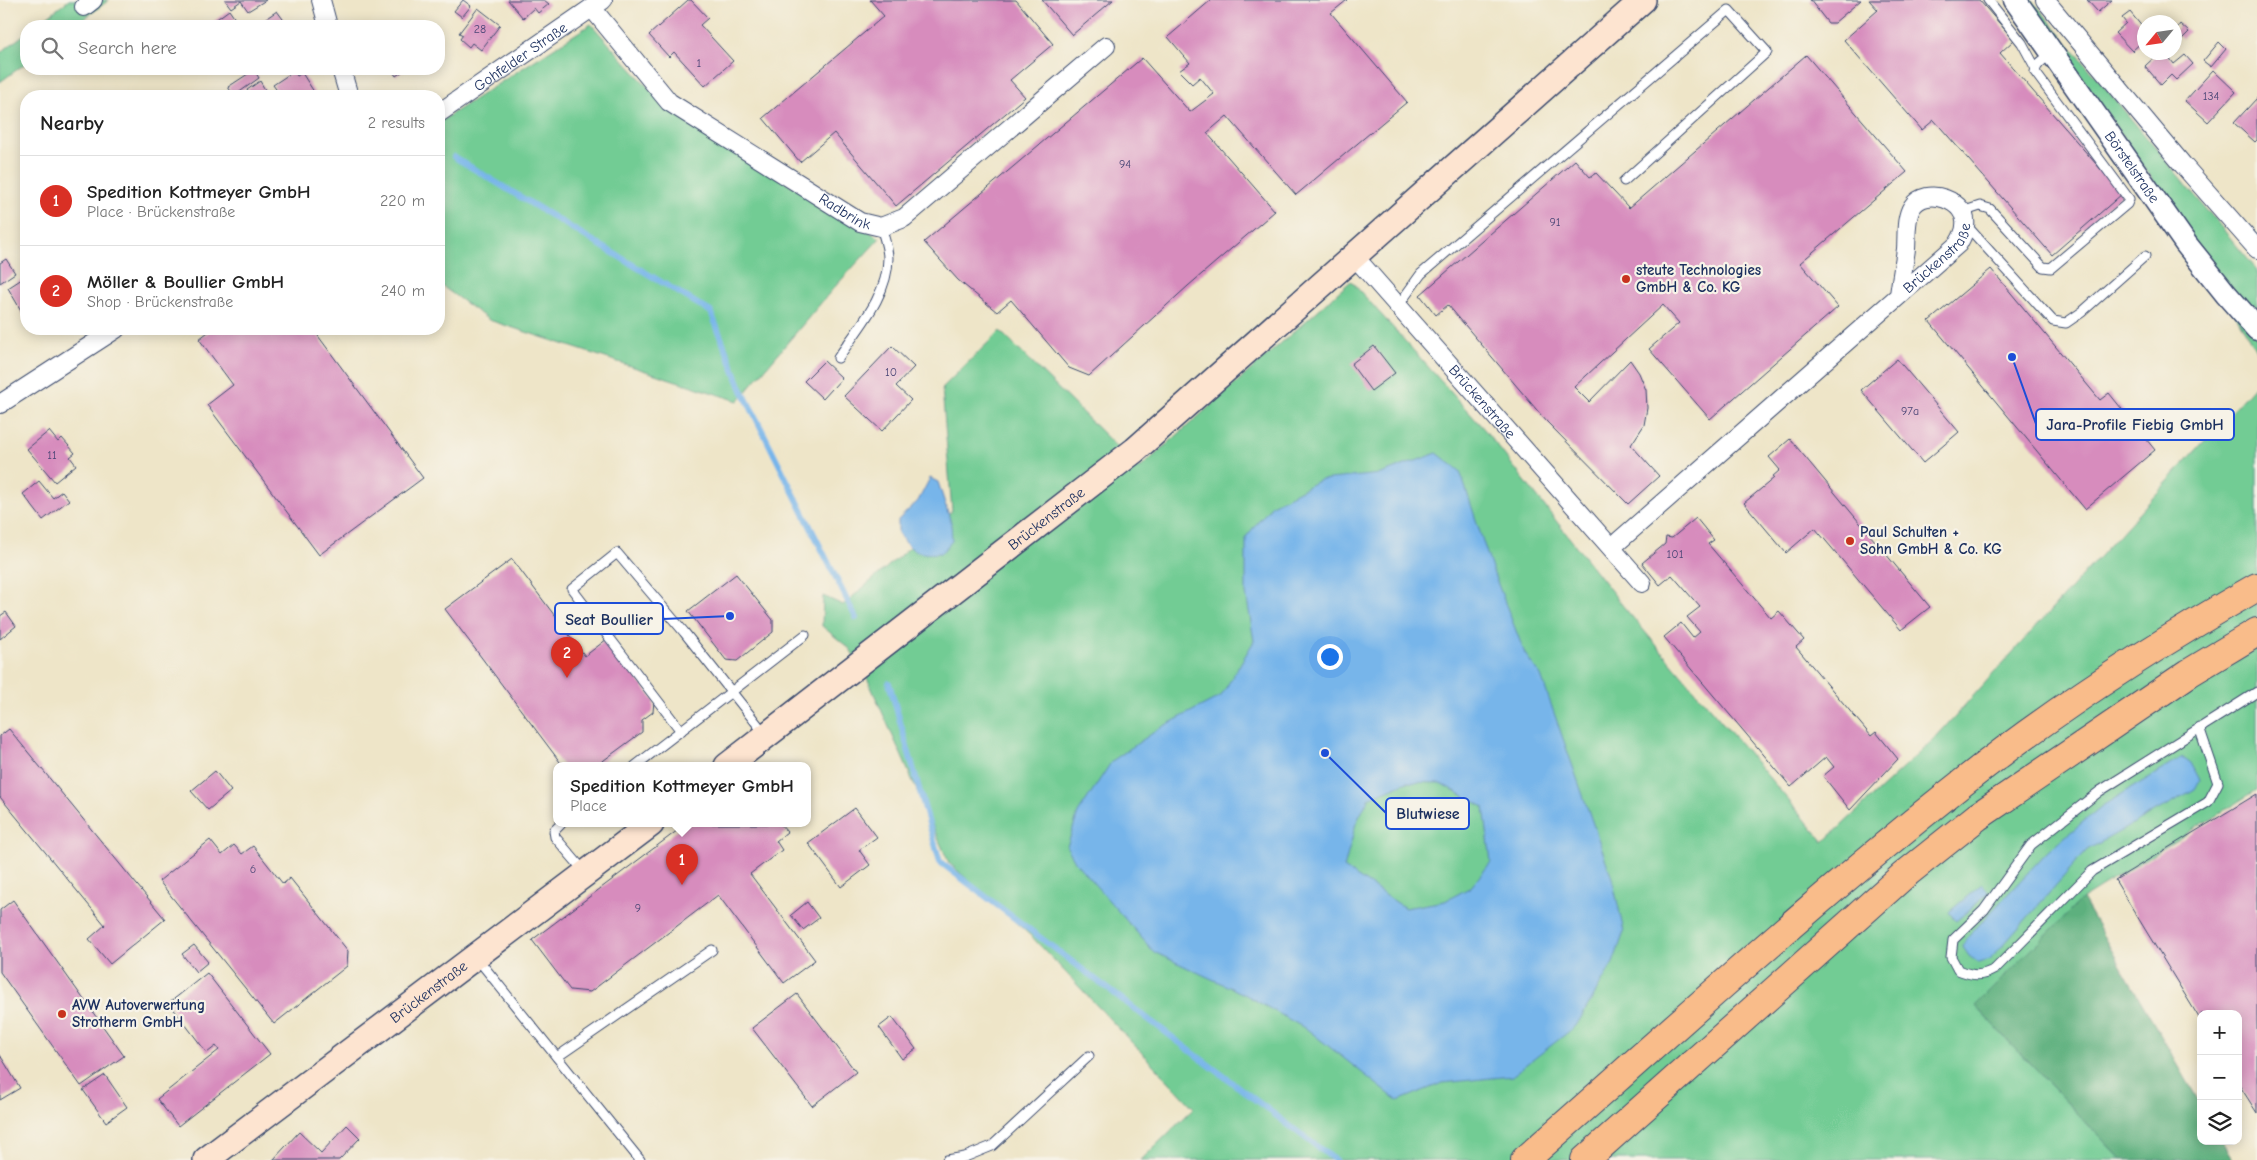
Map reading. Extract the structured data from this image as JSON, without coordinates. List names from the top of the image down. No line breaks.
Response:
{"streets":{"main road":["Brückenstraße"],"street":["Gohfelder Straße","Börstelstraße","Radbrink"]},"crossings":[["Gohfelder Straße","Radbrink"]],"places":["steute Technologies GmbH & Co. KG","Jara-Profile Fiebig GmbH","Paul Schulten + Sohn GmbH & Co. KG","Seat Boullier","Blutwiese","AVW Autoverwertung Strotherm GmbH"],"house_numbers":["28","1","134","94","91","10","97a","11","101","6","9"],"north":"bottom left","page":{"search":"Search here","heading":["Nearby","2 results"],"list":[{"mark":"1","name":"Spedition Kottmeyer GmbH","note":"Place · Brückenstraße","value":"220 m"},{"mark":"2","name":"Möller & Boullier GmbH","note":"Shop · Brückenstraße","value":"240 m"}],"pins":["2","1"],"popup":["Spedition Kottmeyer GmbH","Place"],"map_buttons":["+","−"]}}
